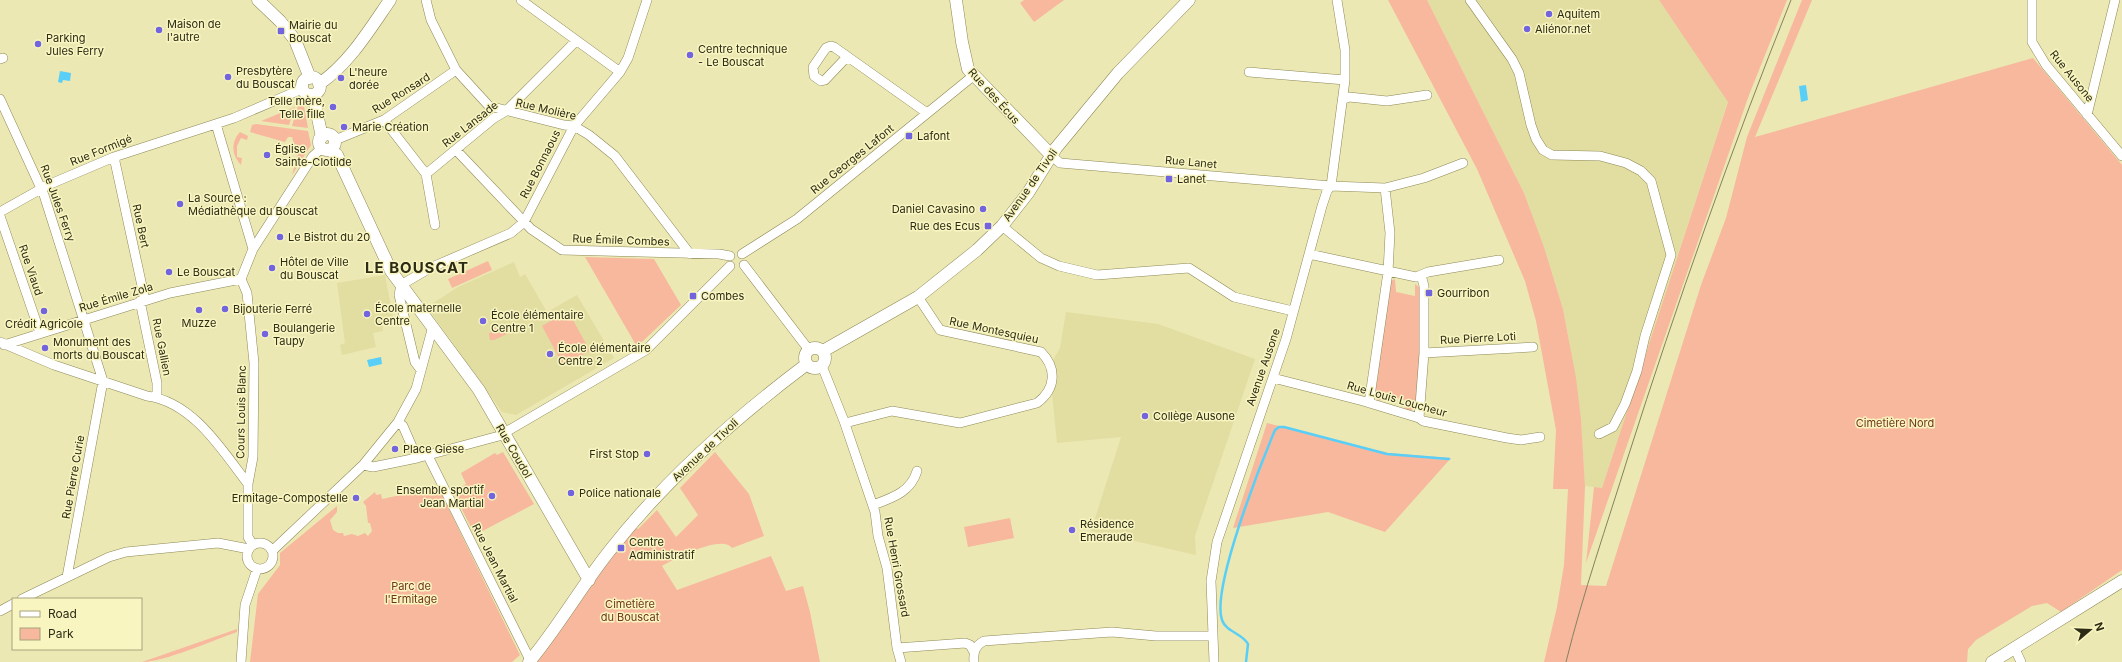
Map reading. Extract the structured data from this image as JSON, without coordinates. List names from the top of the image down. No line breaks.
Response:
{"streets":{"street":["Rue Ausone","Rue Ronsard","Rue des Écus","Rue Molière","Rue Lansade","Rue Formigé","Rue Georges Lafont","Rue Lanet","Rue Bonnaous","Avenue de Tivoli","Rue Jules Ferry","Rue Bert","Rue Émile Combes","Rue Viaud","Rue Émile Zola","Rue Montesquieu","Rue Pierre Loti","Rue Gallien","Avenue Ausone","Rue Louis Loucheur","Cours Louis Blanc","Rue Coudol","Rue Pierre Curie","Rue Jean Martial","Rue Henri Grossard"]},"crossings":[["Rue Ronsard","Rue Molière"],["Rue des Écus","Rue Georges Lafont"],["Rue des Écus","Rue Lanet"],["Rue des Écus","Avenue de Tivoli"],["Rue Molière","Rue Lansade"],["Rue Molière","Rue Bonnaous"],["Rue Molière","Rue Émile Combes"],["Rue Lansade","Rue Émile Combes"],["Rue Formigé","Rue Jules Ferry"],["Rue Formigé","Rue Bert"],["Rue Georges Lafont","Rue Émile Combes"],["Rue Lanet","Avenue de Tivoli"],["Rue Lanet","Avenue Ausone"],["Rue Bonnaous","Rue Émile Combes"],["Rue Bonnaous","Rue Coudol"],["Avenue de Tivoli","Rue Montesquieu"],["Avenue de Tivoli","Rue Coudol"],["Avenue de Tivoli","Rue Jean Martial"],["Avenue de Tivoli","Rue Henri Grossard"],["Rue Jules Ferry","Rue Émile Zola"],["Rue Jules Ferry","Rue Pierre Curie"],["Rue Bert","Rue Émile Zola"],["Rue Bert","Rue Gallien"],["Rue Viaud","Rue Émile Zola"],["Rue Émile Zola","Rue Gallien"],["Rue Émile Zola","Cours Louis Blanc"],["Rue Montesquieu","Rue Henri Grossard"],["Avenue Ausone","Rue Louis Loucheur"]],"districts":["LE BOUSCAT"],"parks":["Cimetière Nord","Parc de l'Ermitage","Cimetière du Bouscat"],"places":{"other":["Aquitem","Aliénor.net","Maison de l'autre","Parking Jules Ferry","Centre technique - Le Bouscat","Presbytère du Bouscat","L'heure dorée","Telle mère, Telle fille","Marie Création","Église Sainte-Clotilde","La Source : Médiathèque du Bouscat","Daniel Cavasino","Le Bistrot du 20","Hôtel de Ville du Bouscat","Le Bouscat","Bijouterie Ferré","Muzze","Crédit Agricole","École maternelle Centre","École élémentaire Centre 1","Boulangerie Taupy","Monument des morts du Bouscat","École élémentaire Centre 2","Collège Ausone","Place Giese","First Stop","Police nationale","Ensemble sportif Jean Martial","Ermitage-Compostelle","Résidence Emeraude"],"transit":["Mairie du Bouscat","Lafont","Lanet","Rue des Ecus","Gourribon","Combes","Centre Administratif"]},"legend":["Road","Park"],"north":"right"}
